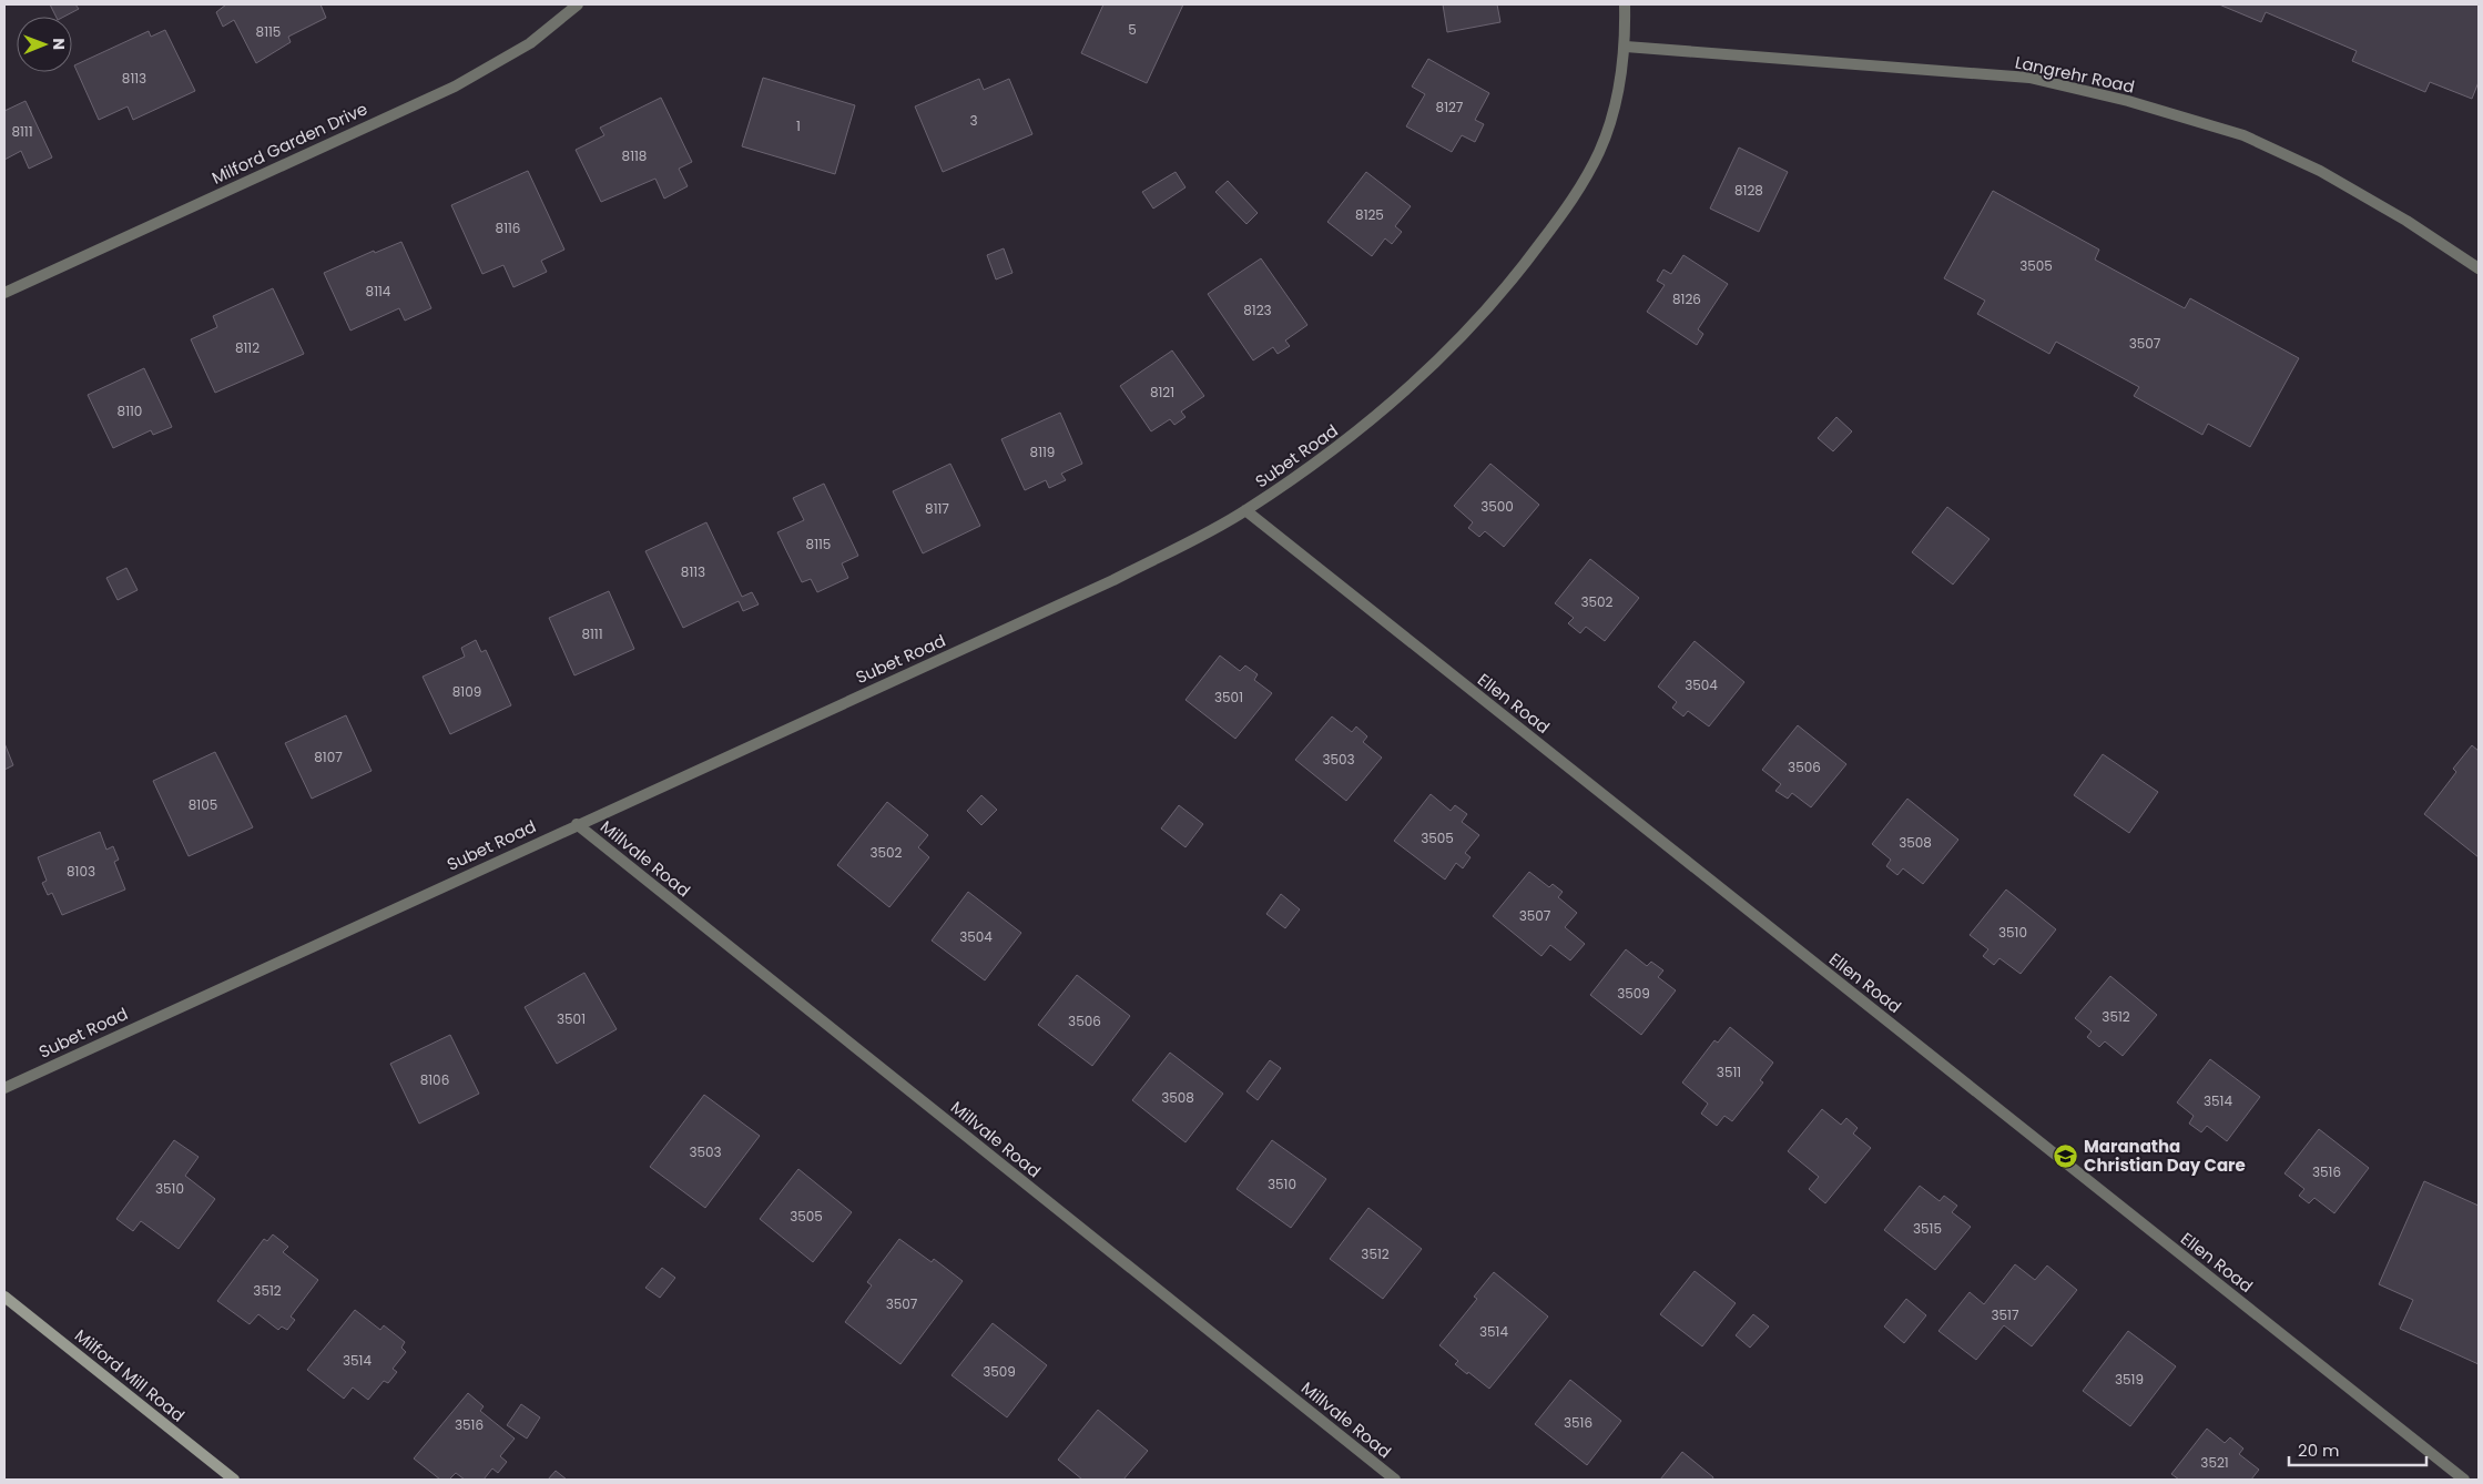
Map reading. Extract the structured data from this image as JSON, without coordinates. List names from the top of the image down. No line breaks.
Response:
{"streets":{"main road":["Milford Mill Road"],"street":["Langrehr Road","Milford Garden Drive","Subet Road","Ellen Road","Millvale Road"]},"crossings":[["Langrehr Road","Subet Road"],["Subet Road","Ellen Road"],["Subet Road","Millvale Road"]],"places":{"school or university":["Maranatha Christian Day Care"]},"house_numbers":["5","8115","8113","8127","3","1","8111","8118","8128","8125","8116","3505","8114","8126","8123","3507","8112","8121","8110","8119","3500","8117","8115","8113","3502","8111","3504","8109","3501","8107","3503","3506","8105","3505","3508","3502","8103","3507","3510","3504","3509","3512","3501","3506","3511","8106","3508","3514","3503","3516","3510","3510","3505","3515","3512","3512","3507","3517","3514","3514","3509","3519","3516","3516","3521"],"scale_bar":"20 m","north":"right"}
